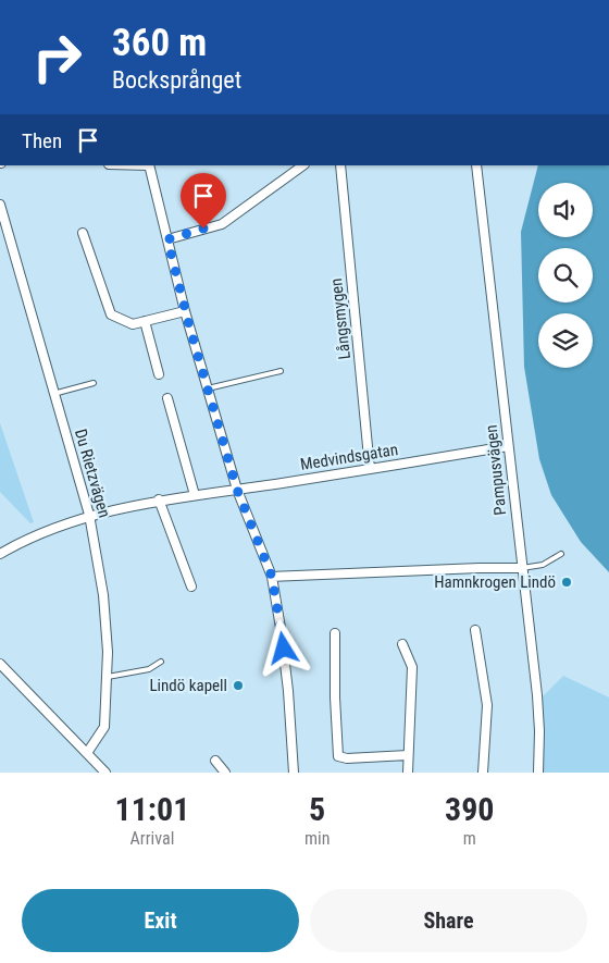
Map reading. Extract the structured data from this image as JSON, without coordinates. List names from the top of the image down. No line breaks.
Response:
{"streets":{"street":["Långsmygen","Medvindsgatan","Pampusvägen","Du Rietzvägen"]},"crossings":[["Långsmygen","Medvindsgatan"],["Medvindsgatan","Pampusvägen"],["Medvindsgatan","Du Rietzvägen"]],"places":["Hamnkrogen Lindö","Lindö kapell"],"page":{"turn":["360 m","Bocksprånget"],"then":"Then","eta":["11:01","Arrival","5","min","390","m"],"buttons":["Exit","Share"]}}
